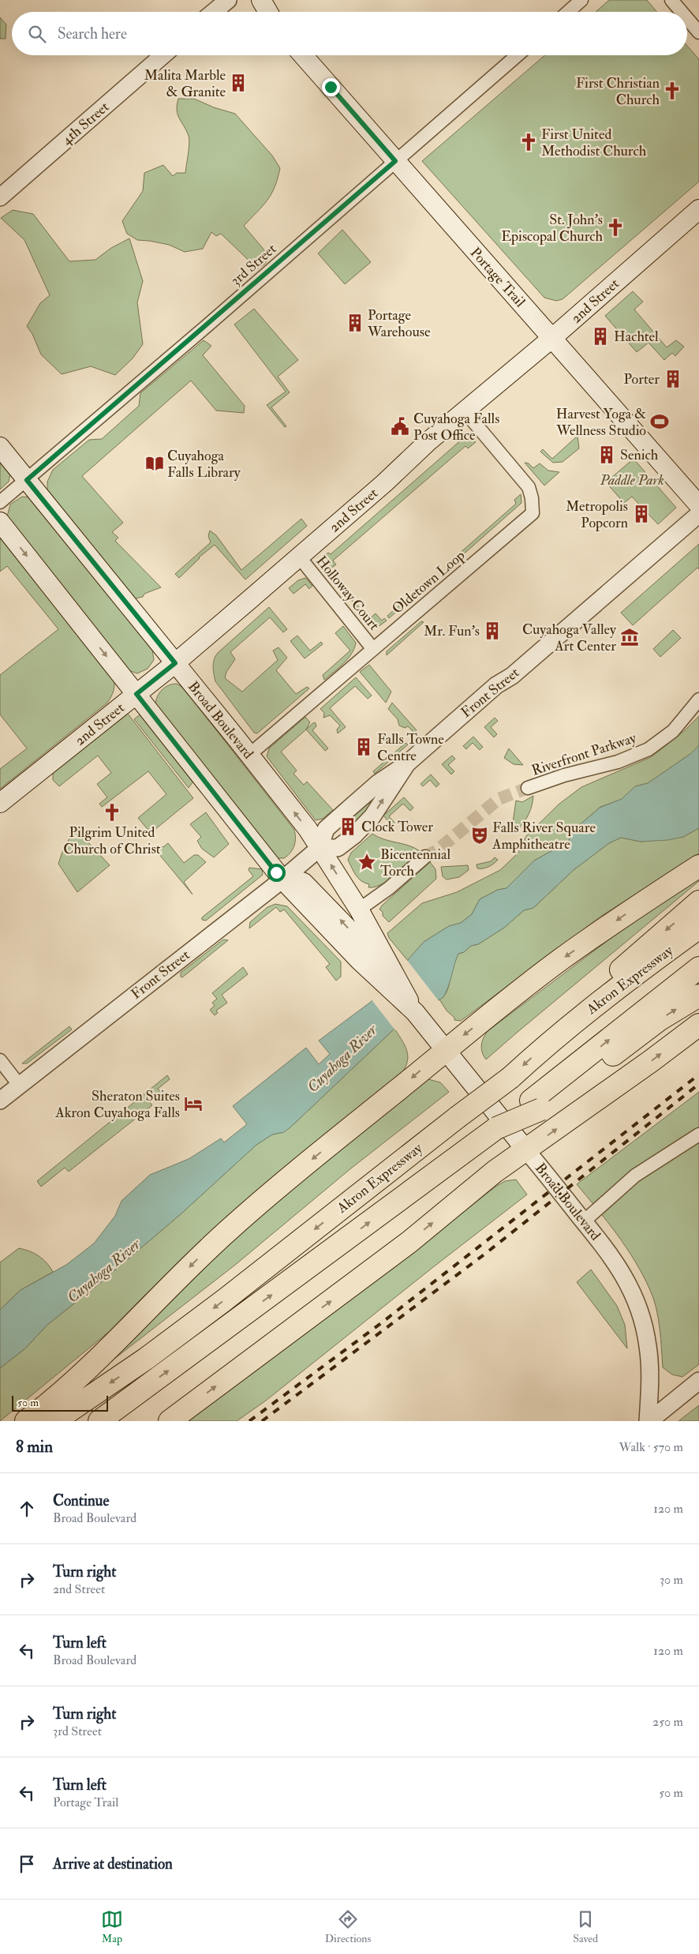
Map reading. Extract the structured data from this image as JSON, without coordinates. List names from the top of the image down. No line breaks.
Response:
{"streets":{"highway":["Akron Expressway"],"main road":["Portage Trail","2nd Street","Broad Boulevard"],"street":["4th Street","3rd Street","Oldetown Loop","Holloway Court","Front Street","Riverfront Parkway"]},"crossings":[["3rd Street","Portage Trail"],["3rd Street","Broad Boulevard"],["Portage Trail","2nd Street"],["2nd Street","Oldetown Loop"],["2nd Street","Holloway Court"],["2nd Street","Broad Boulevard"],["Oldetown Loop","Holloway Court"],["Oldetown Loop","Broad Boulevard"],["Front Street","Broad Boulevard"]],"water":["Cuyahoga River"],"parks":["Paddle Park"],"places":{"building":["Malita Marble & Granite","Portage Warehouse","Hachtel","Porter","Senich","Metropolis Popcorn","Mr. Fun's","Falls Towne Centre","Clock Tower"],"church":["First Christian Church","First United Methodist Church","St. John's Episcopal Church","Pilgrim United Church of Christ"],"sports":["Harvest Yoga & Wellness Studio"],"public building":["Cuyahoga Falls Post Office"],"library":["Cuyahoga Falls Library"],"museum":["Cuyahoga Valley Art Center"],"theatre":["Falls River Square Amphitheatre"],"place":["Bicentennial Torch"],"hotel":["Sheraton Suites Akron Cuyahoga Falls"]},"scale_bar":"50 m","page":{"search":"Search here","scale":"50 m","heading":["8 min","Walk · 570 m"],"list":[["Continue","Broad Boulevard","120 m"],["Turn right","2nd Street","30 m"],["Turn left","Broad Boulevard","120 m"],["Turn right","3rd Street","250 m"],["Turn left","Portage Trail","50 m"],"Arrive at destination"],"nav":["Map","Directions","Saved"]}}
